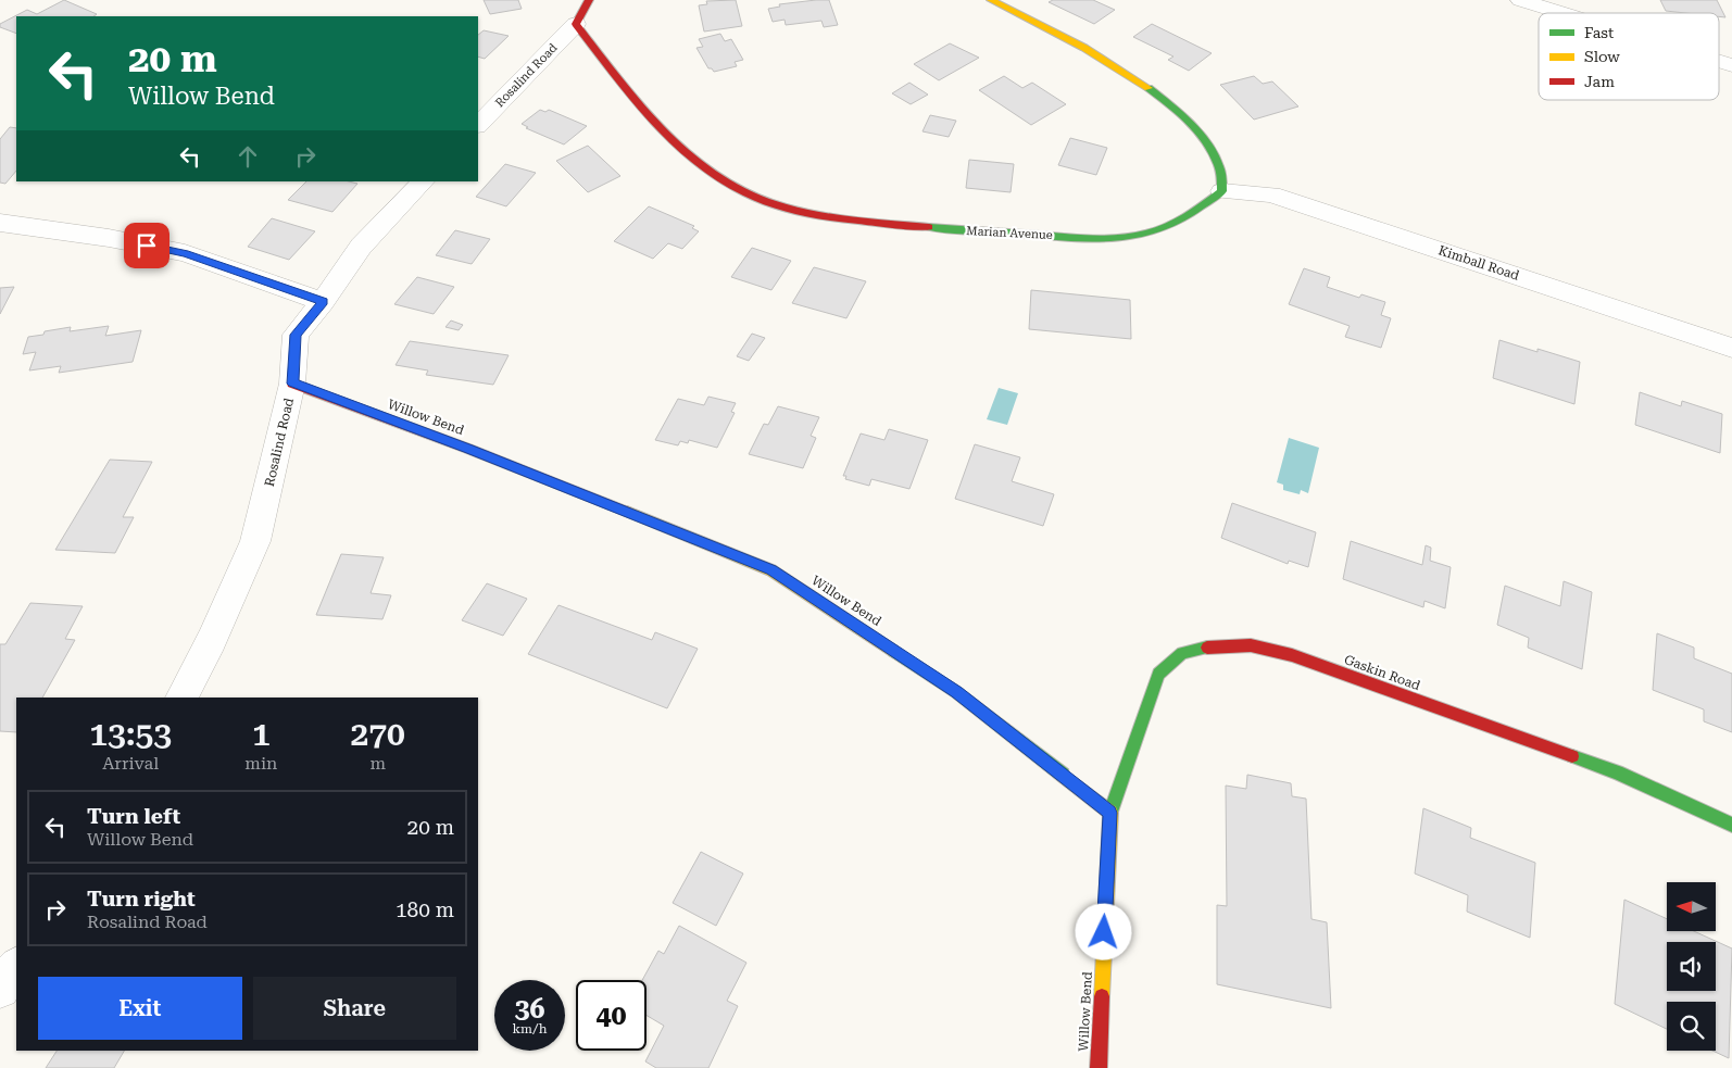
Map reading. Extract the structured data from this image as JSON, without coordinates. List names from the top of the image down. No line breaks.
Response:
{"streets":{"street":["Rosalind Road","Marian Avenue","Kimball Road","Willow Bend","Gaskin Road"]},"crossings":[["Rosalind Road","Marian Avenue"],["Rosalind Road","Willow Bend"],["Marian Avenue","Kimball Road"],["Willow Bend","Gaskin Road"]],"legend":["Fast","Slow","Jam"],"north":"left","page":{"turn":["20 m","Willow Bend"],"eta":["13:53","Arrival","1","min","270","m"],"list":[{"name":"Turn left","note":"Willow Bend","value":"20 m"},{"name":"Turn right","note":"Rosalind Road","value":"180 m"}],"buttons":["Exit","Share"],"speed":"36 km/h","limit":"40"}}
